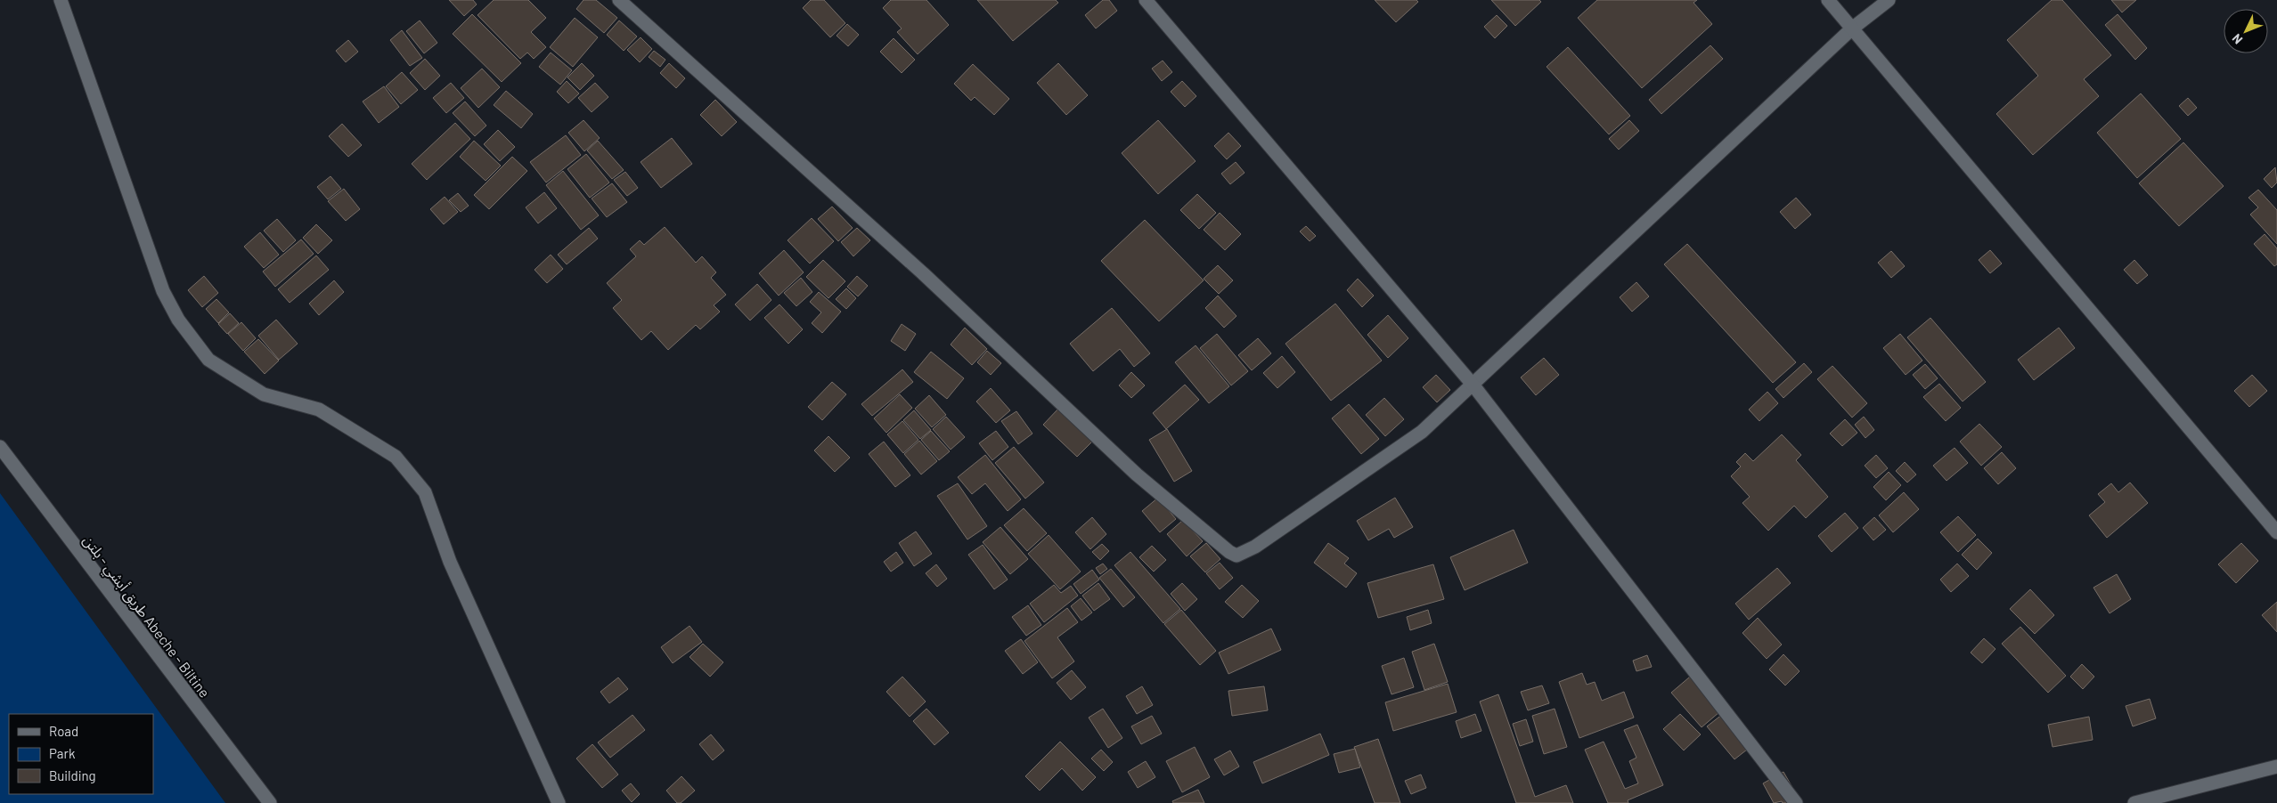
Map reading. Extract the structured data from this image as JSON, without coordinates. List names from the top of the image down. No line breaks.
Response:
{"streets":{"street":["طريق أبشي - بلتن Abeche - Biltine"]},"legend":["Road","Park","Building"],"north":"bottom left"}
